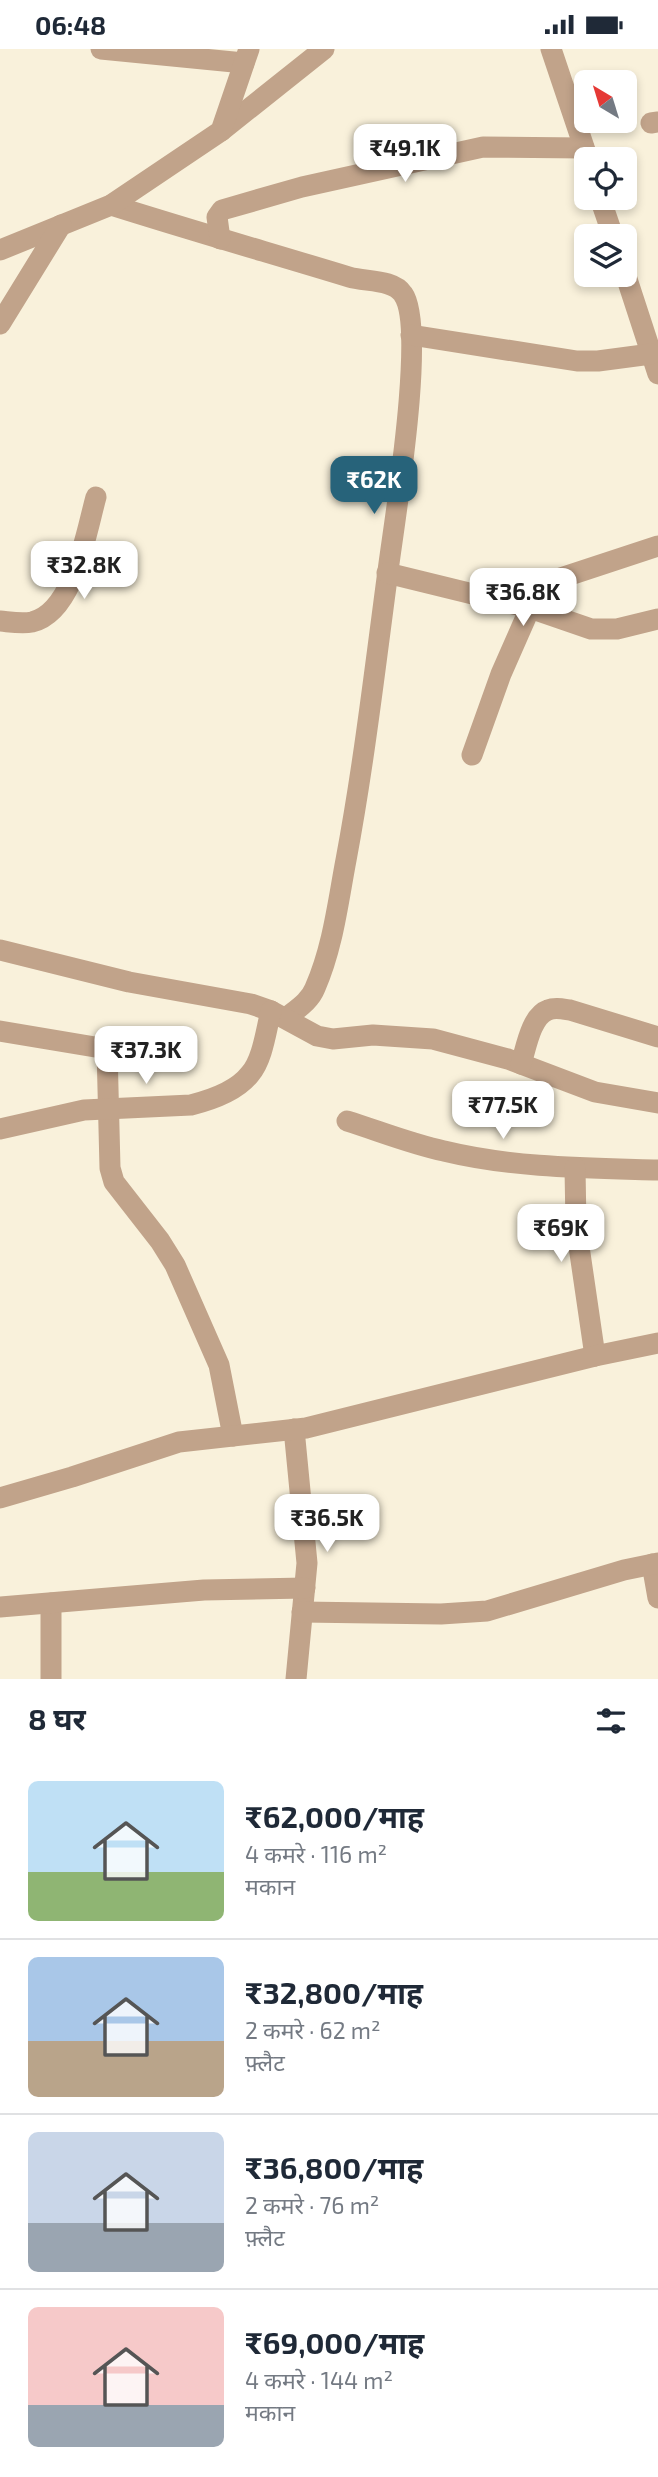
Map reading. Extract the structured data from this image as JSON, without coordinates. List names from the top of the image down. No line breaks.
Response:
{"north":"top left","page":{"status":"06:48","price":["₹49.1K","₹62K","₹32.8K","₹36.8K","₹37.3K","₹77.5K","₹69K","₹36.5K"],"heading":"8 घर","list":[{"name":"₹62,000/माह","note":"4 कमरे · 116 m² · मकान"},{"name":"₹32,800/माह","note":"2 कमरे · 62 m² · फ़्लैट"},{"name":"₹36,800/माह","note":"2 कमरे · 76 m² · फ़्लैट"},{"name":"₹69,000/माह","note":"4 कमरे · 144 m² · मकान"}]}}
